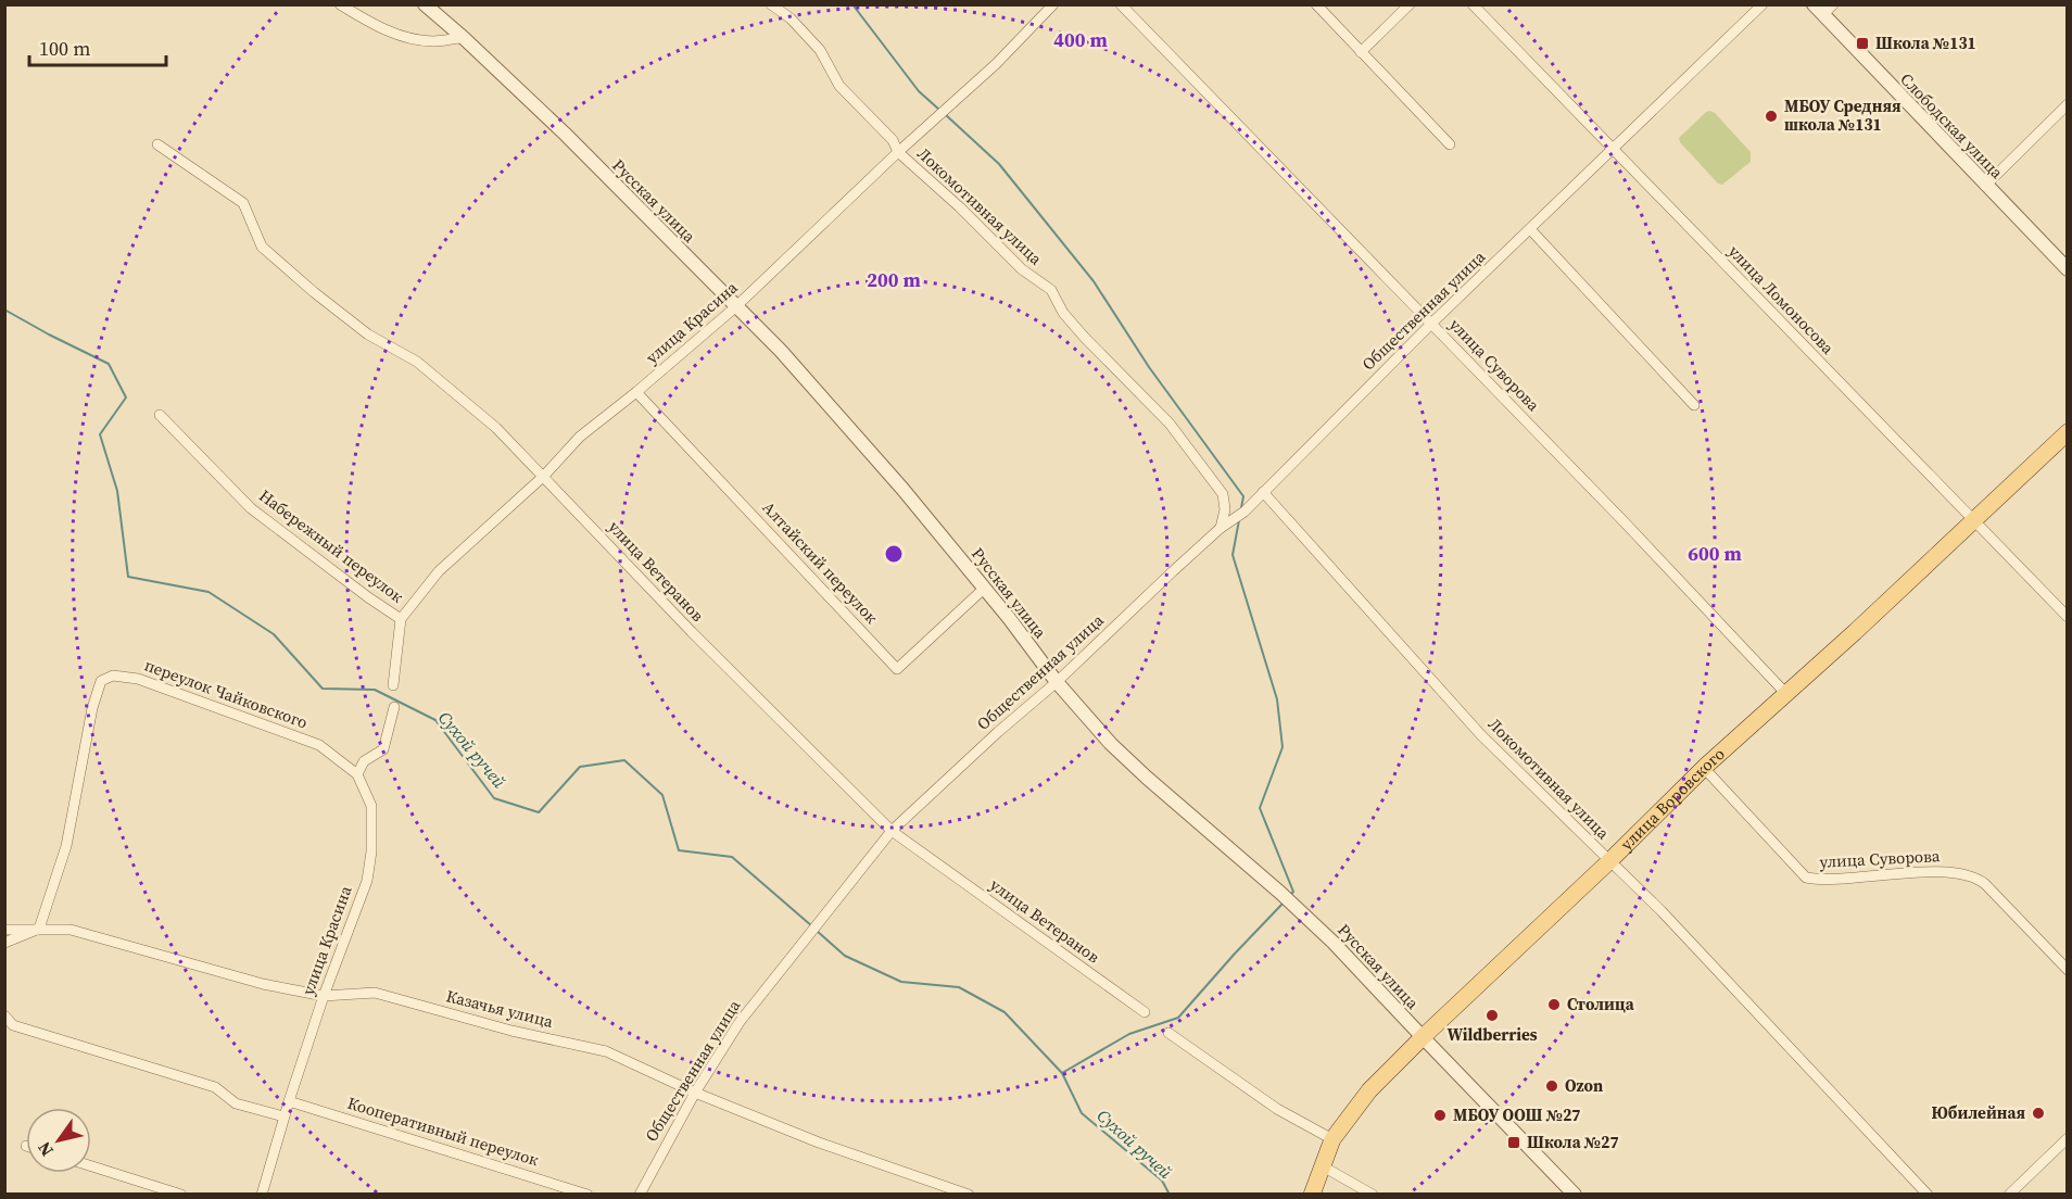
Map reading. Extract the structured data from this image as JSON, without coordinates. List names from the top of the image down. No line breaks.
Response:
{"streets":{"main road":["улица Воровского"],"street":["Слободская улица","Русская улица","Локомотивная улица","улица Ломоносова","Общественная улица","улица Красина","улица Суворова","Набережный переулок","Алтайский переулок","улица Ветеранов","переулок Чайковского","Казачья улица","Кооперативный переулок"]},"crossings":[["Русская улица","Общественная улица"],["Русская улица","улица Красина"],["Русская улица","Алтайский переулок"],["Русская улица","улица Воровского"],["Локомотивная улица","Общественная улица"],["Локомотивная улица","улица Красина"],["Локомотивная улица","улица Воровского"],["улица Ломоносова","Общественная улица"],["улица Ломоносова","улица Воровского"],["Общественная улица","улица Суворова"],["Общественная улица","улица Ветеранов"],["Общественная улица","Казачья улица"],["улица Красина","Набережный переулок"],["улица Красина","Алтайский переулок"],["улица Красина","улица Ветеранов"],["улица Красина","переулок Чайковского"],["улица Красина","Казачья улица"],["улица Красина","Кооперативный переулок"],["улица Суворова","улица Воровского"],["переулок Чайковского","Казачья улица"]],"water":["Сухой ручей"],"places":{"transit":["Школа №131","Школа №27"],"other":["МБОУ Средняя школа №131","Столица","Wildberries","Ozon","Юбилейная","МБОУ ООШ №27"]},"scale_bar":"100 m","north":"bottom left","rings":["400 m","200 m","600 m"]}
